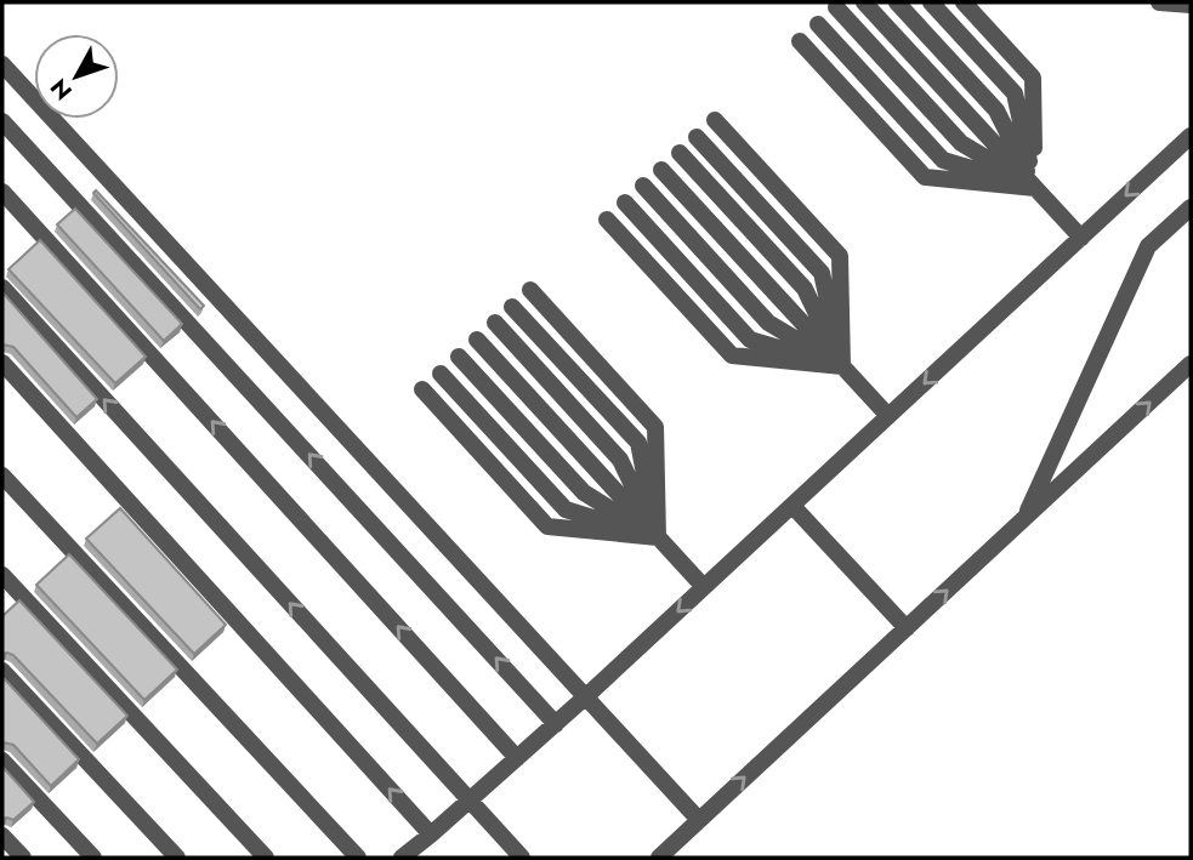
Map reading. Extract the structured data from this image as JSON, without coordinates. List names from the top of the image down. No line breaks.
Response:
{"north":"bottom left"}
